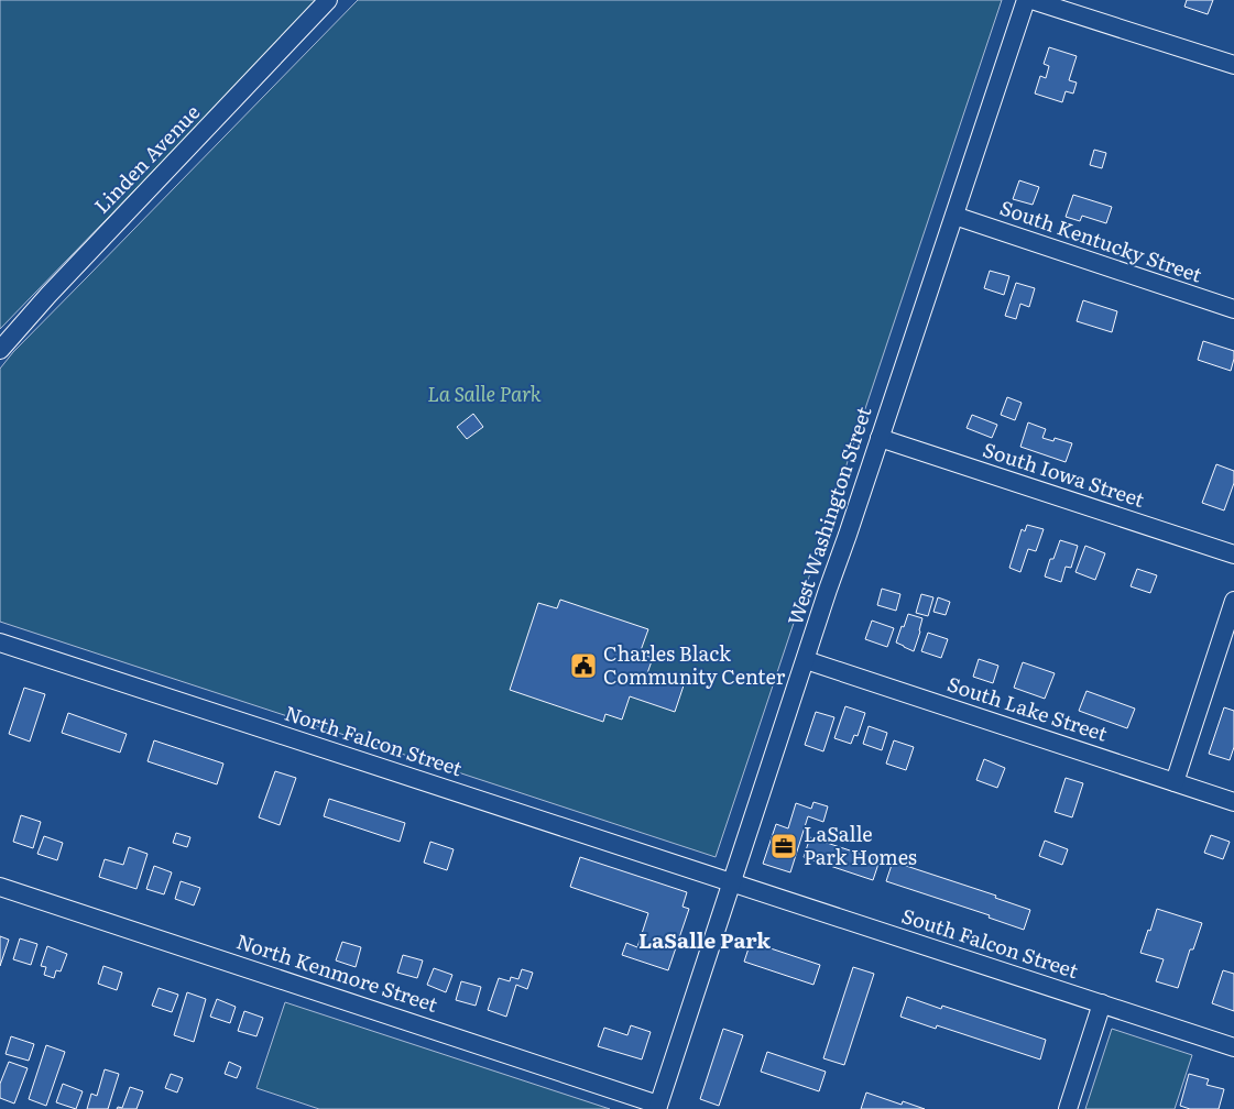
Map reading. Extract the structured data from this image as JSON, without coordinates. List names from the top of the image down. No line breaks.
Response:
{"streets":{"street":["Linden Avenue","South Kentucky Street","South Iowa Street","West Washington Street","South Lake Street","North Falcon Street","South Falcon Street","North Kenmore Street"]},"crossings":[["South Kentucky Street","West Washington Street"],["South Iowa Street","West Washington Street"],["West Washington Street","South Lake Street"],["West Washington Street","North Falcon Street"],["West Washington Street","South Falcon Street"],["West Washington Street","North Kenmore Street"],["North Falcon Street","South Falcon Street"]],"districts":["LaSalle Park"],"parks":["La Salle Park"],"places":{"public building":["Charles Black Community Center"],"office":["LaSalle Park Homes"]}}
